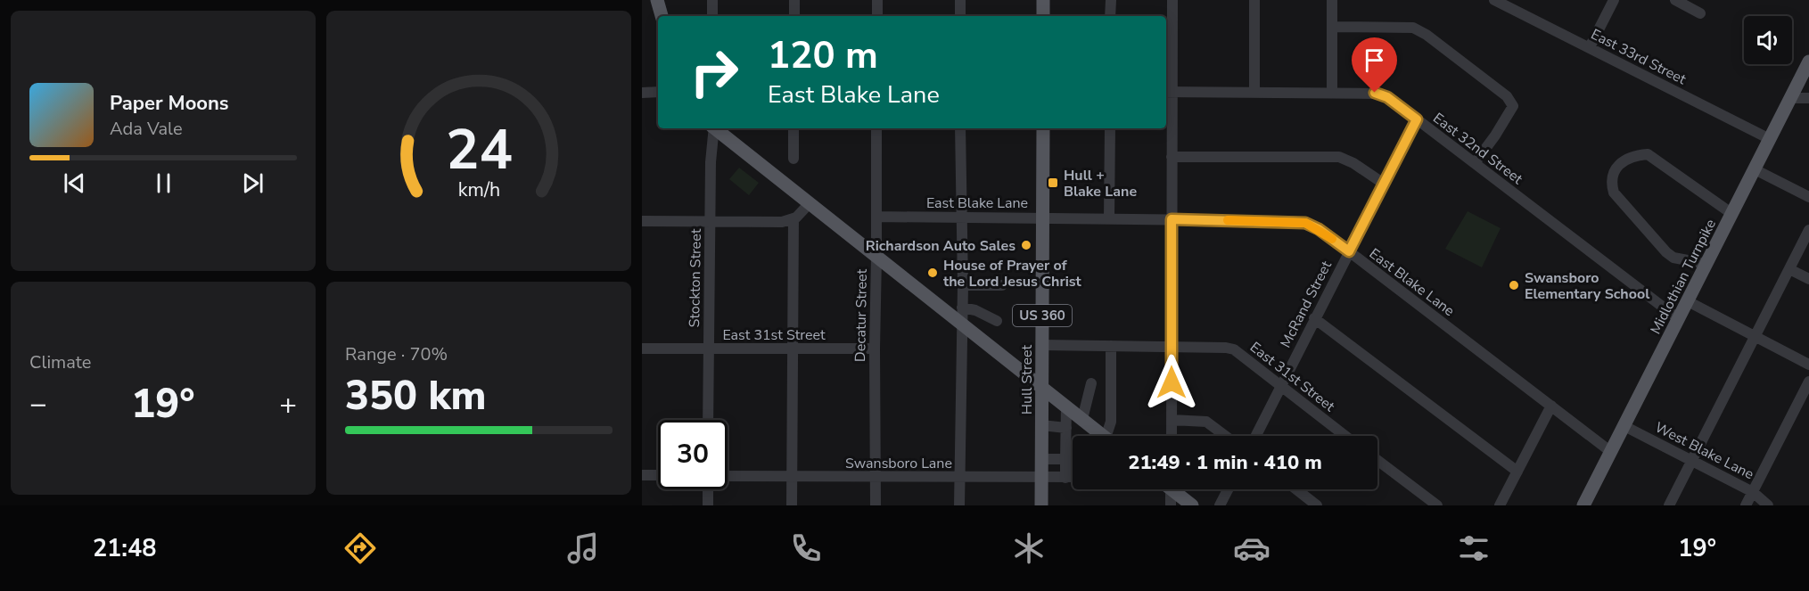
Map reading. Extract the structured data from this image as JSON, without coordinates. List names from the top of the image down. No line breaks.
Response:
{"streets":{"main road":["Midlothian Turnpike","US 360","Hull Street"],"street":["East 33rd Street","East 32nd Street","East Blake Lane","Stockton Street","McRand Street","Decatur Street","East 31st Street","West Blake Lane","Swansboro Lane"]},"crossings":[["East 33rd Street","Midlothian Turnpike"],["East 32nd Street","Midlothian Turnpike"],["East 32nd Street","McRand Street"],["East Blake Lane","Midlothian Turnpike"],["East Blake Lane","McRand Street"],["East Blake Lane","Decatur Street"],["East Blake Lane","Hull Street"],["Midlothian Turnpike","West Blake Lane"],["Stockton Street","East 31st Street"],["McRand Street","East 31st Street"],["Decatur Street","East 31st Street"],["Decatur Street","Swansboro Lane"],["East 31st Street","Hull Street"],["Hull Street","Swansboro Lane"]],"places":{"transit":["Hull + Blake Lane"],"other":["Richardson Auto Sales","House of Prayer of the Lord Jesus Christ","Swansboro Elementary School"]},"page":{"turn":["120 m","East Blake Lane"],"song":["Paper Moons","Ada Vale"],"tile":["Climate",["Range · 70%","350 km"]],"heat":["−","19°","+"],"limit":"30","trip":"21:49 · 1 min · 410 m","tabs":["21:48","19°"],"gauge":["24","km/h"]}}
